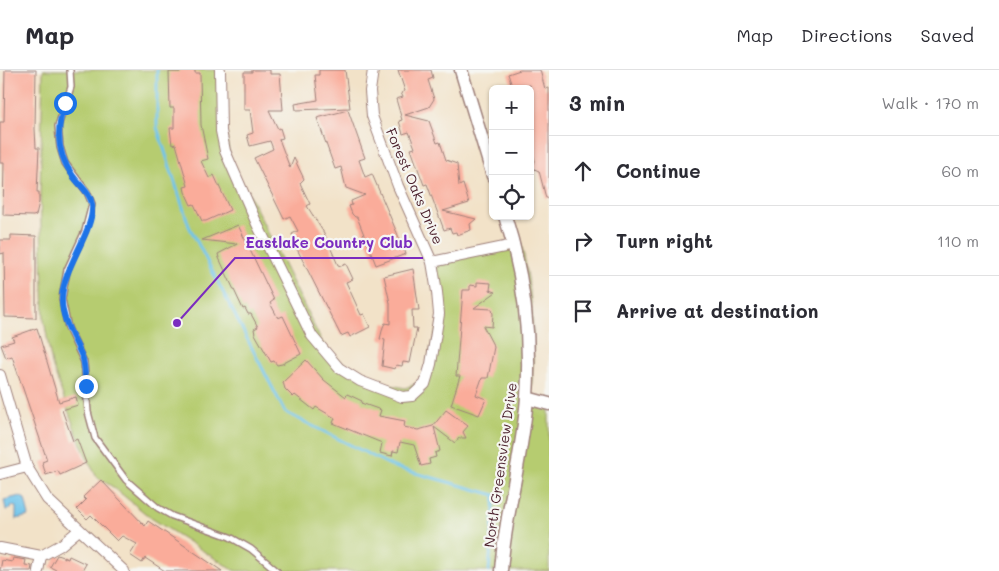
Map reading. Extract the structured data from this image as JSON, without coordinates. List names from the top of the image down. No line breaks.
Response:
{"streets":{"street":["Forest Oaks Drive","North Greensview Drive"]},"places":["Eastlake Country Club"],"page":{"header":"Map","nav":["Map","Directions","Saved"],"heading":["3 min","Walk · 170 m"],"map_buttons":["+","−"],"list":[["Continue","60 m"],["Turn right","110 m"],"Arrive at destination"]}}
